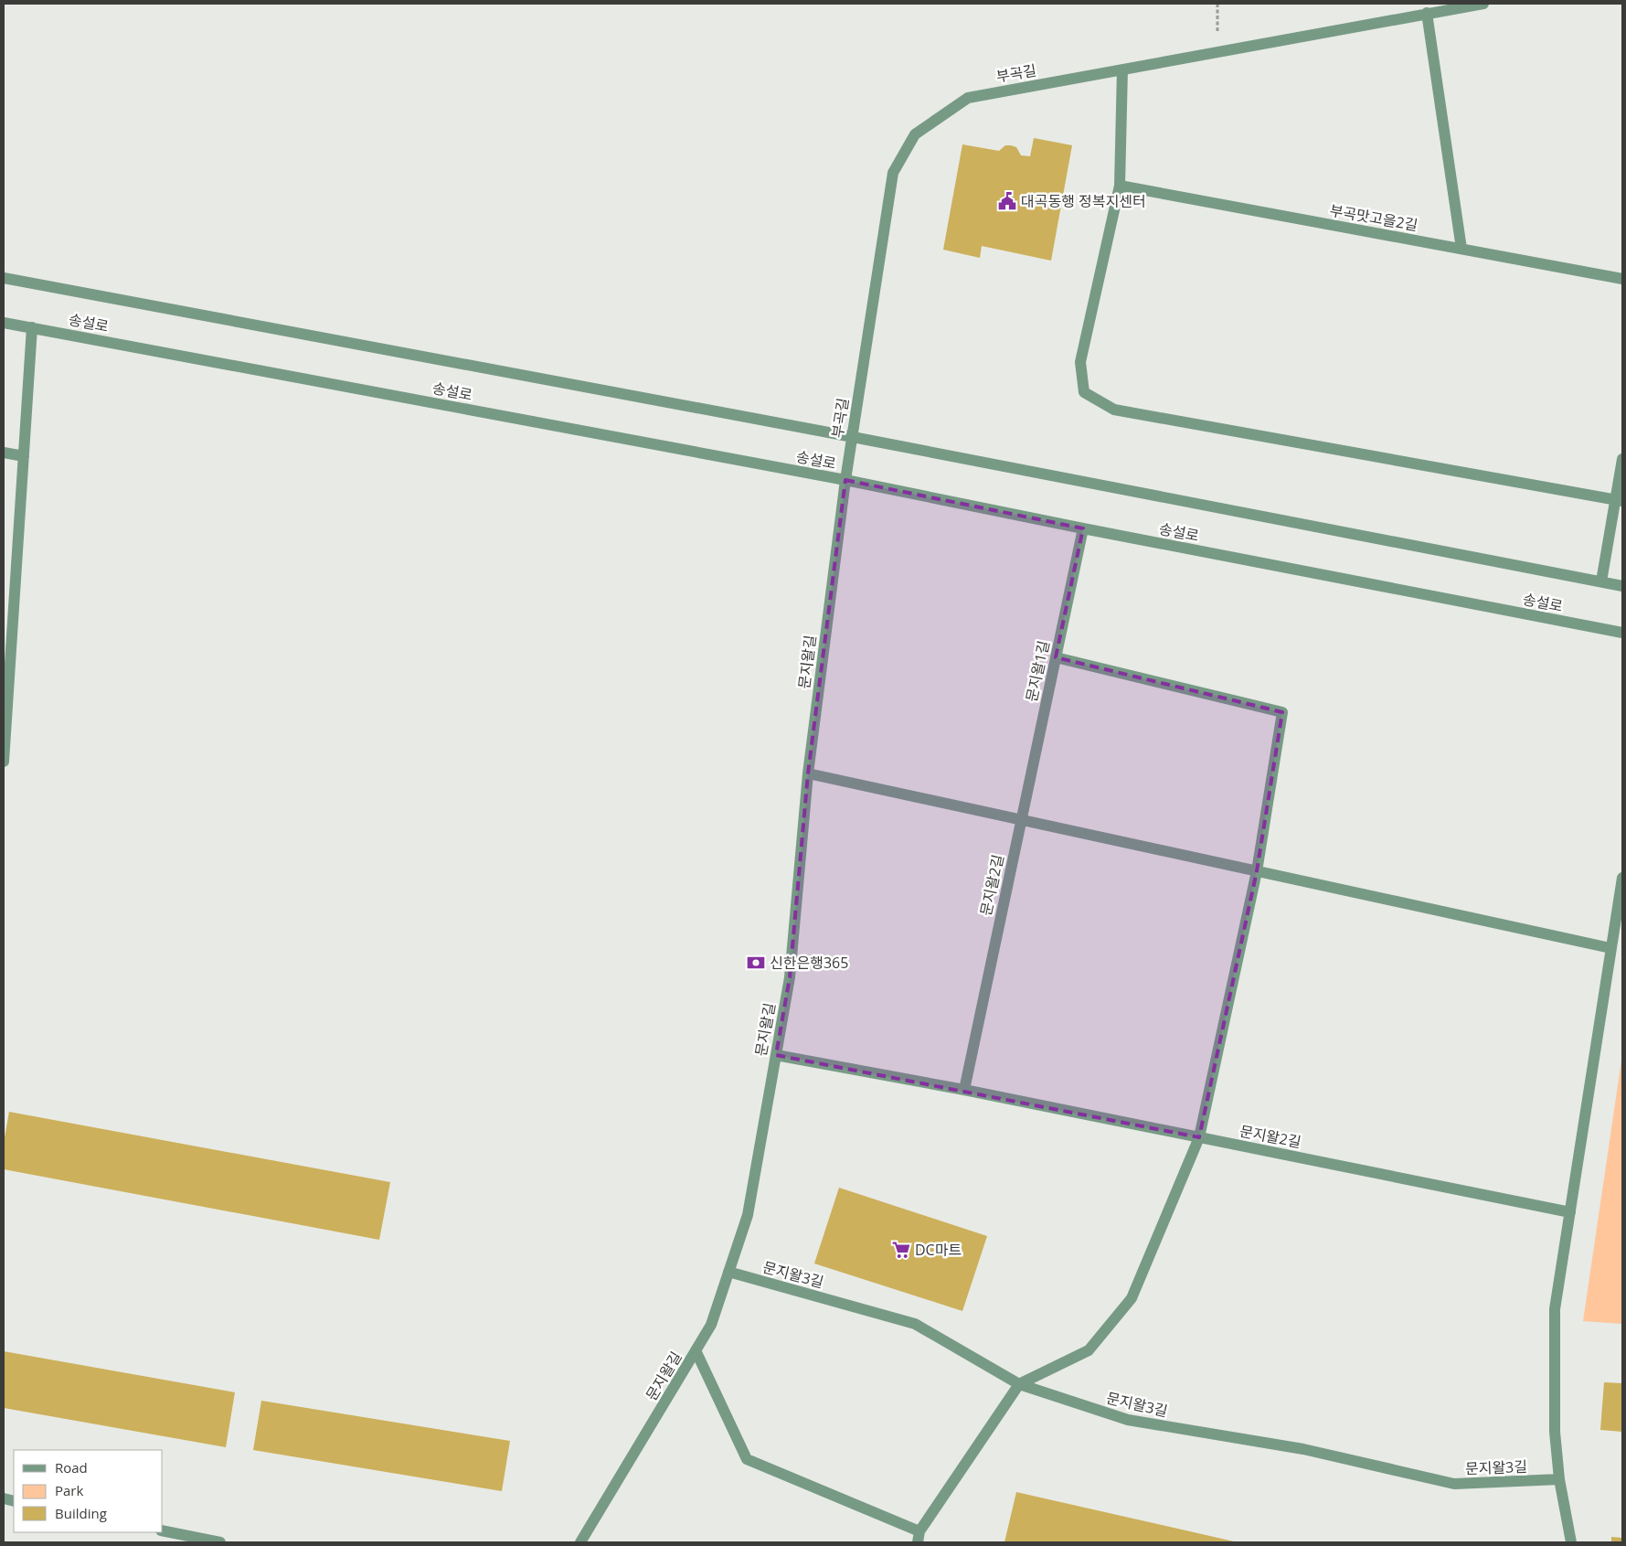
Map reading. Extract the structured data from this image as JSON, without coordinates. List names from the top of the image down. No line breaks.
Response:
{"streets":{"street":["부곡길","부곡맛고을2길","송설로","문지왈길","문지왈1길","문지왈2길","문지왈3길"]},"crossings":[["부곡길","송설로"],["부곡길","문지왈길"],["송설로","문지왈길"],["송설로","문지왈1길"],["문지왈길","문지왈2길"],["문지왈길","문지왈3길"],["문지왈1길","문지왈2길"]],"places":{"public building":["대곡동행 정복지센터"],"bank":["신한은행365"],"supermarket":["DC마트"]},"legend":["Road","Park","Building"]}
